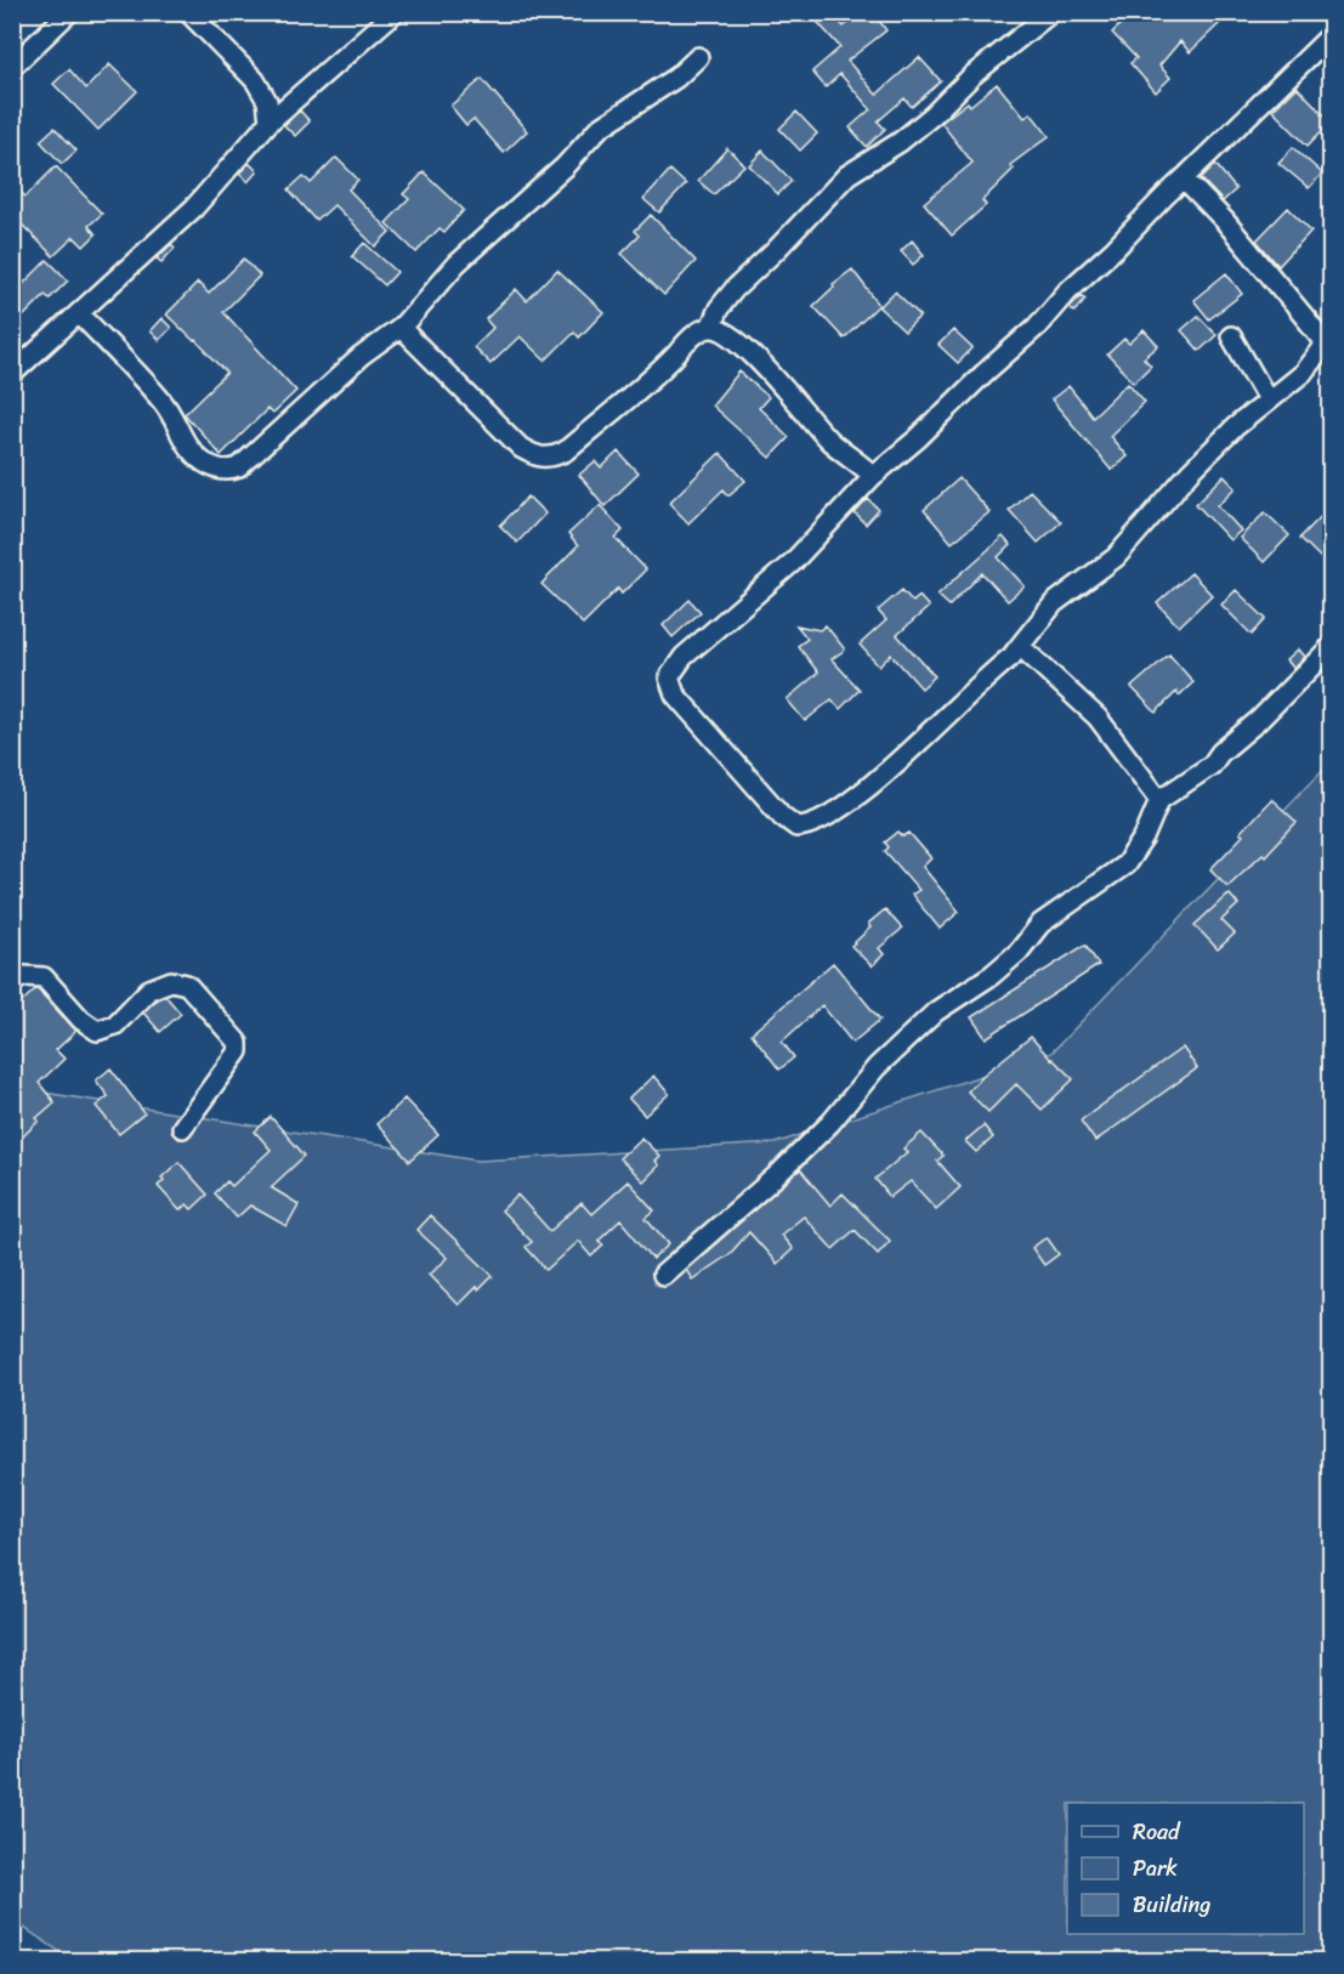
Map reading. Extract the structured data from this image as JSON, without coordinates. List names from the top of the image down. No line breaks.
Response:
{"legend":["Road","Park","Building"]}
